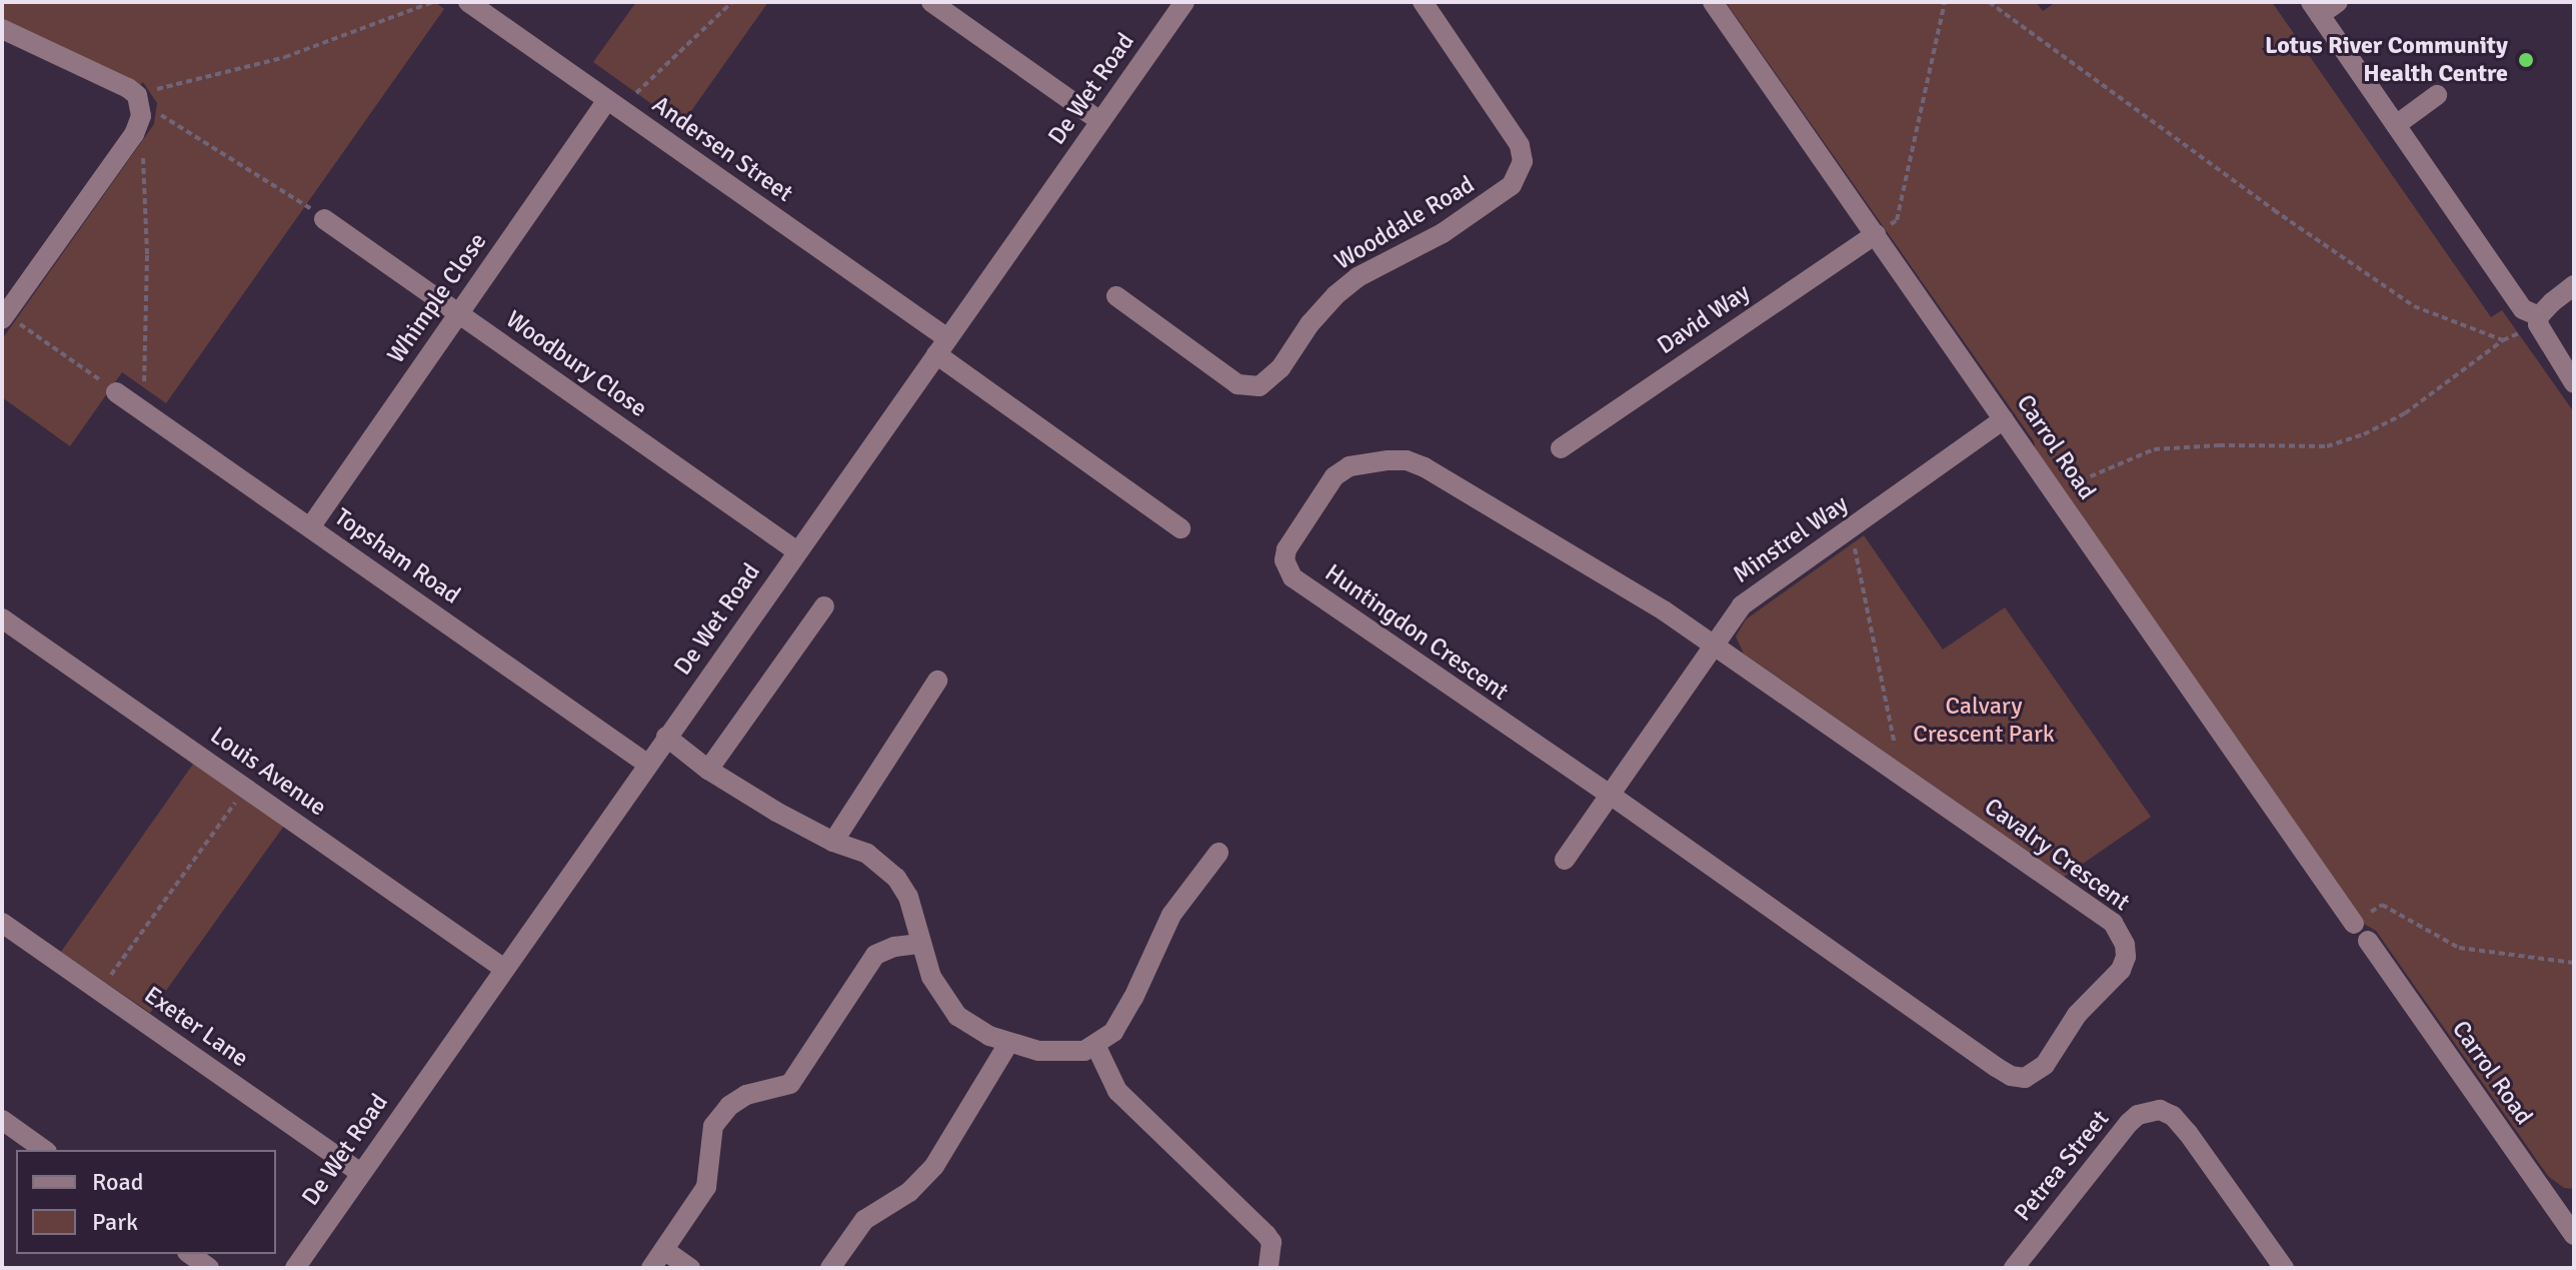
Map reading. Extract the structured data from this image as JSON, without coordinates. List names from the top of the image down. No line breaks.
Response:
{"streets":{"street":["De Wet Road","Andersen Street","Wooddale Road","Whimple Close","David Way","Woodbury Close","Carrol Road","Minstrel Way","Topsham Road","Huntingdon Crescent","Louis Avenue","Cavalry Crescent","Exeter Lane","Petrea Street"]},"crossings":[["De Wet Road","Andersen Street"],["De Wet Road","Woodbury Close"],["De Wet Road","Topsham Road"],["De Wet Road","Louis Avenue"],["De Wet Road","Exeter Lane"],["Andersen Street","Whimple Close"],["Whimple Close","Woodbury Close"],["Whimple Close","Topsham Road"],["David Way","Carrol Road"],["Carrol Road","Minstrel Way"],["Minstrel Way","Huntingdon Crescent"],["Minstrel Way","Cavalry Crescent"],["Huntingdon Crescent","Cavalry Crescent"]],"parks":["Calvary Crescent Park"],"places":["Lotus River Community Health Centre"],"legend":["Road","Park"]}
